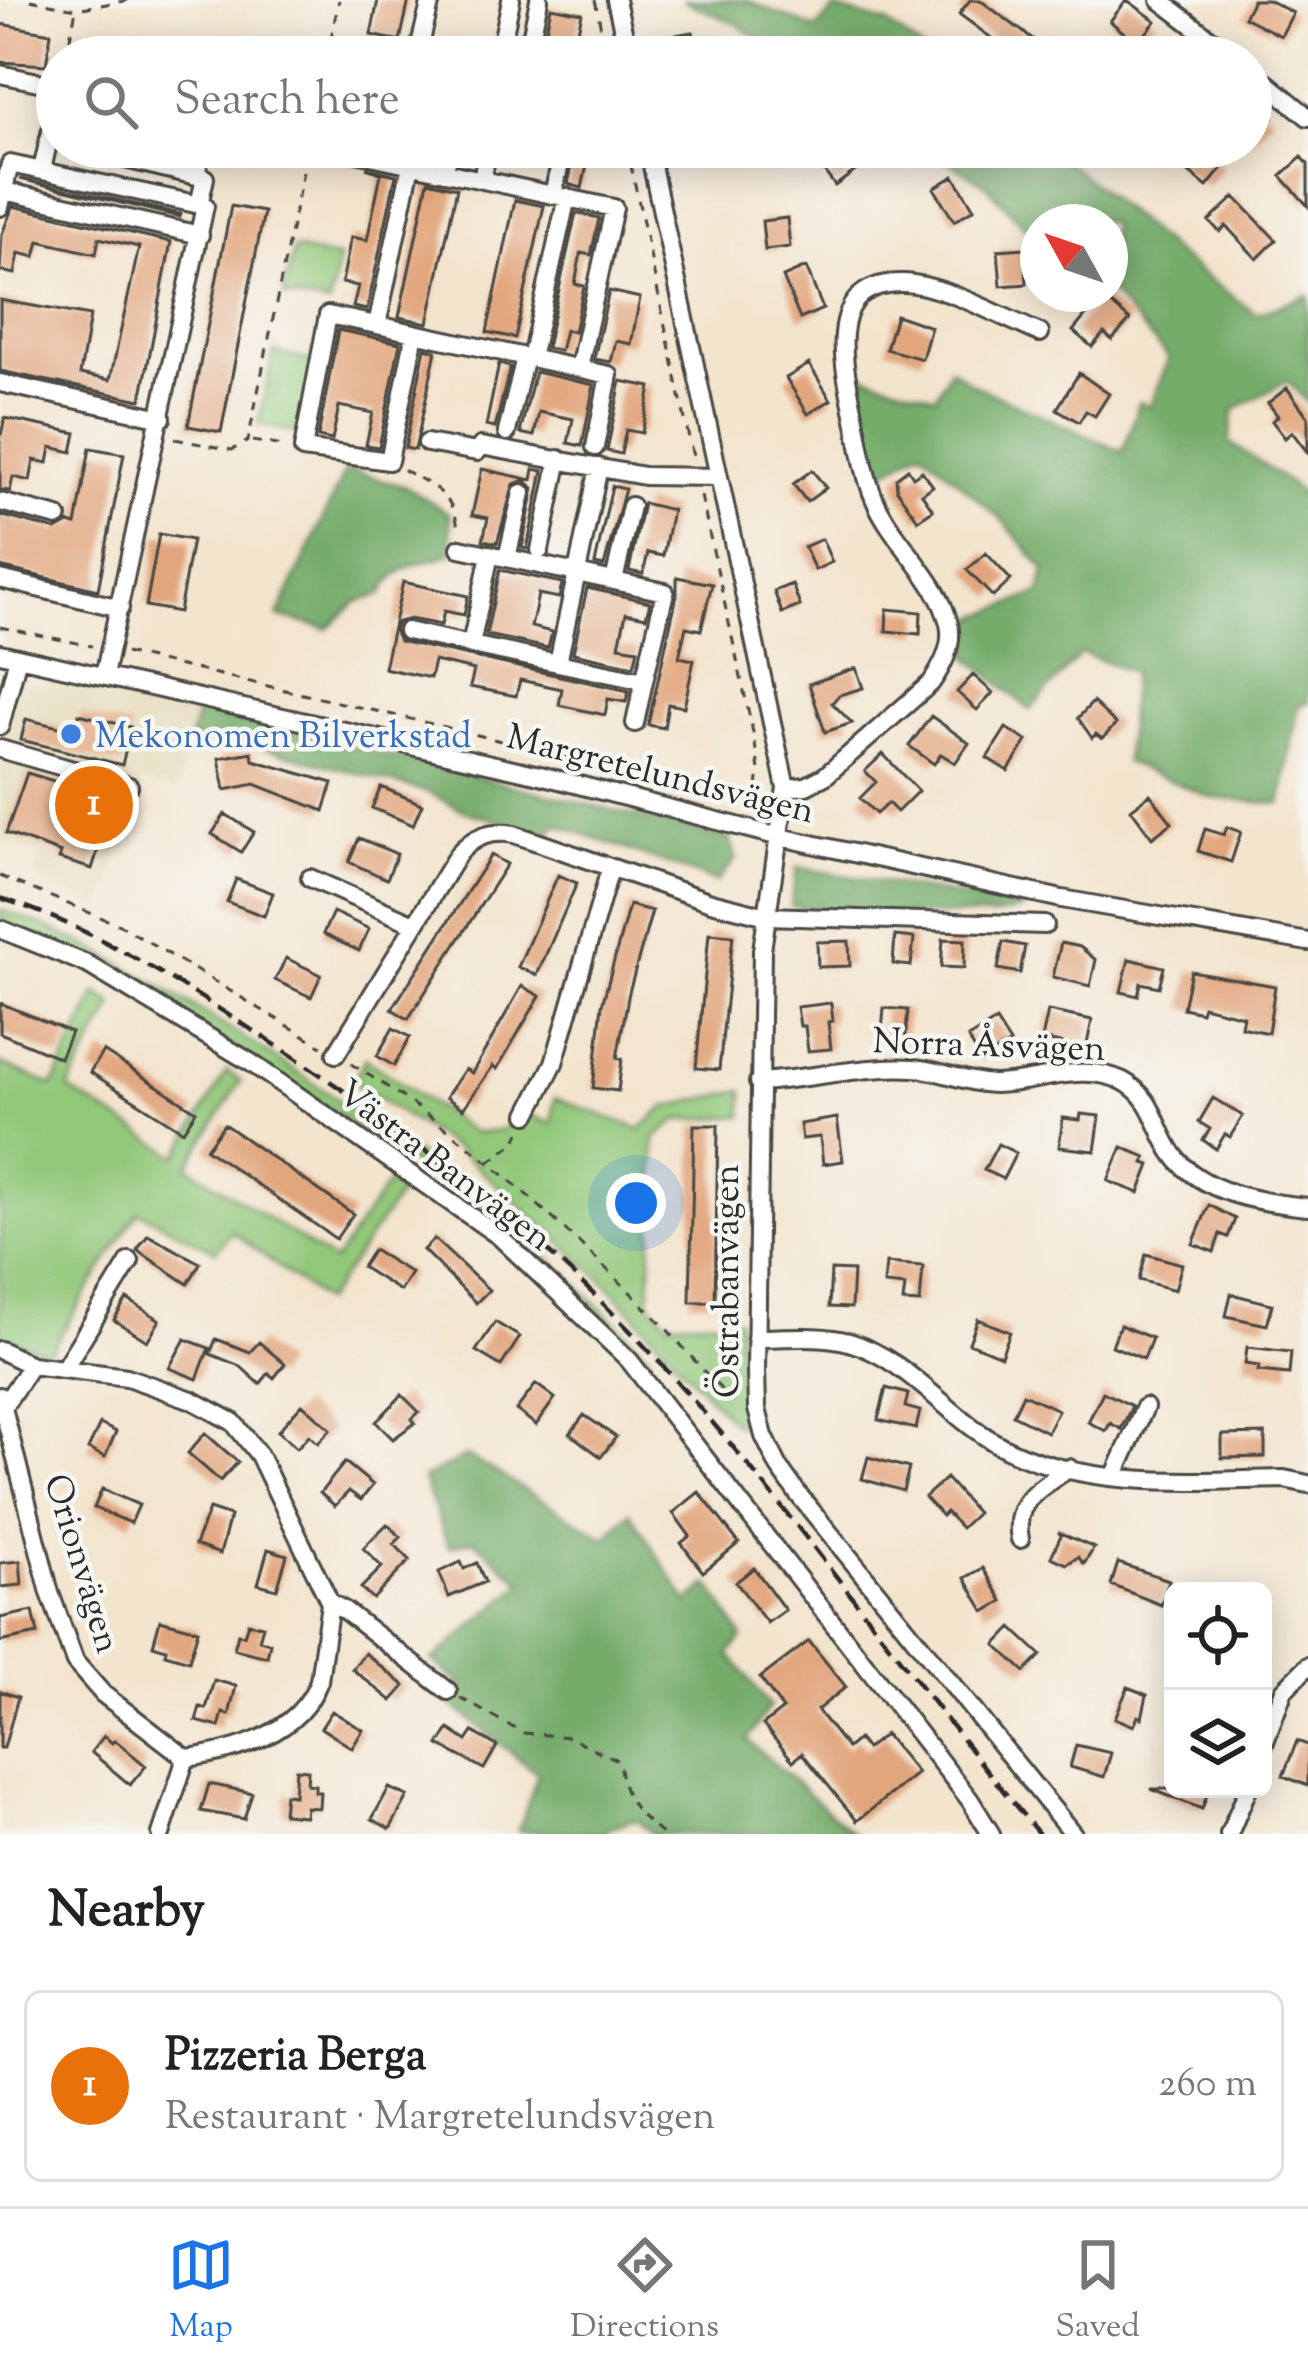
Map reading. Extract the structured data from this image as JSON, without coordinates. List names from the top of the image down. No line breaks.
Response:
{"streets":{"street":["Margretelundsvägen","Norra Åsvägen","Västra Banvägen","Östrabanvägen","Orionvägen"]},"crossings":[["Margretelundsvägen","Östrabanvägen"],["Norra Åsvägen","Östrabanvägen"]],"places":["Mekonomen Bilverkstad"],"north":"top left","page":{"search":"Search here","pins":"1","heading":"Nearby","list":[{"mark":"1","name":"Pizzeria Berga","note":"Restaurant · Margretelundsvägen","value":"260 m"}],"nav":["Map","Directions","Saved"]}}
